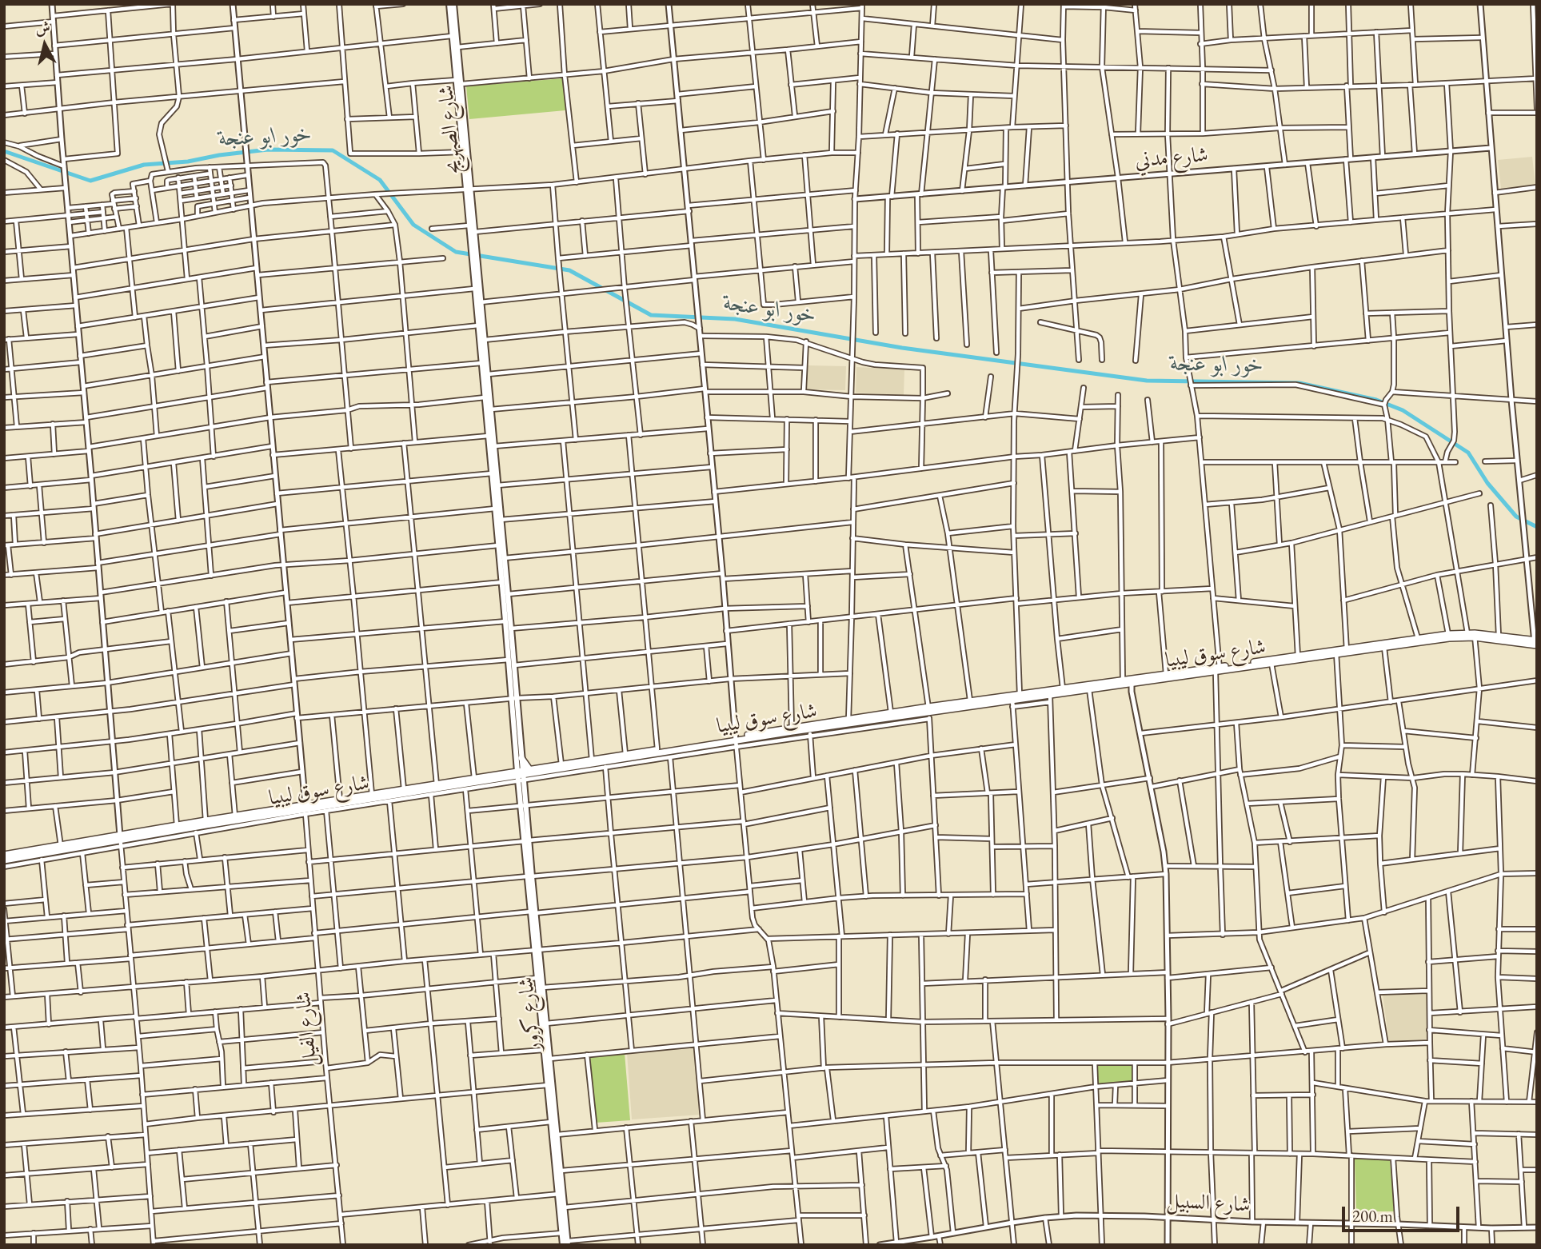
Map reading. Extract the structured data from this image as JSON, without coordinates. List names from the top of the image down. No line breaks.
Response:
{"streets":{"main road":["شارع الصهريج","شارع سوق ليبيا","شارع كرور"],"street":["شارع مدني","شارع الفيل","شارع السبيل"]},"crossings":[["شارع سوق ليبيا","شارع كرور"],["شارع سوق ليبيا","شارع الفيل"]],"water":["خور ابو عنجة"],"scale_bar":"200 m","north":"top"}
